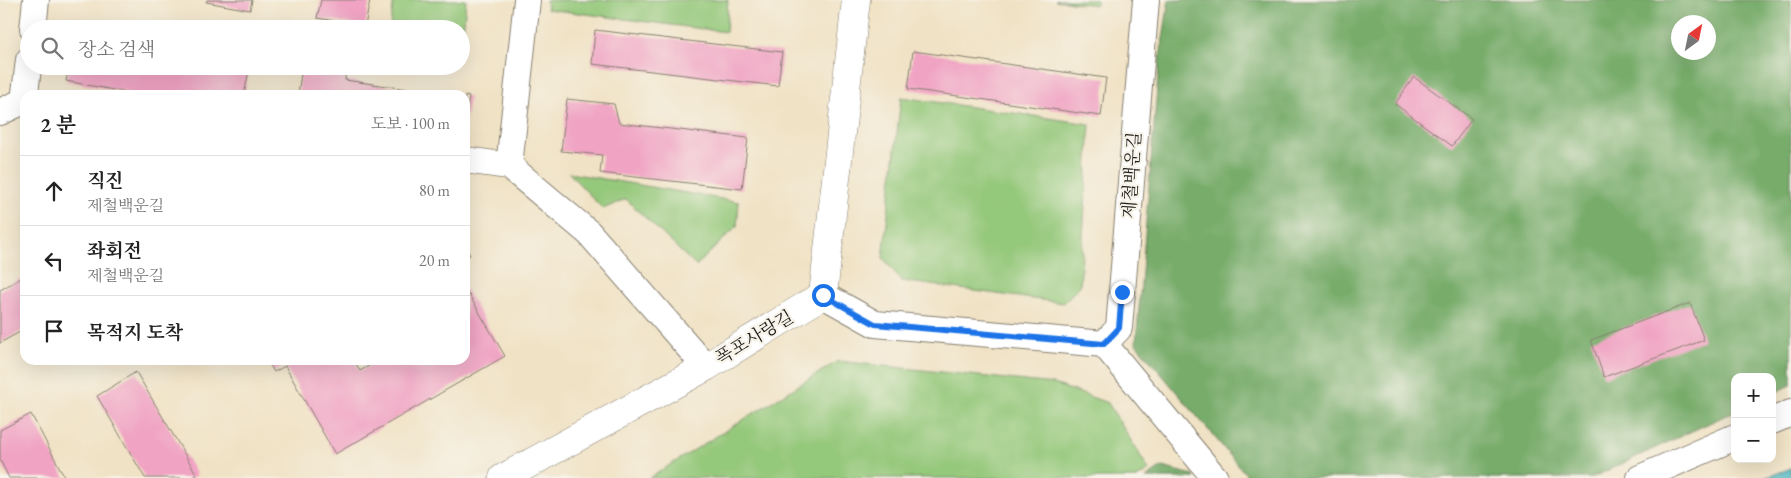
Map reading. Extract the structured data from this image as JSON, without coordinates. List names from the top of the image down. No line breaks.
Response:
{"streets":{"street":["제철백운길","폭포사랑길"]},"north":"top right","page":{"search":"장소 검색","heading":["2 분","도보 · 100 m"],"list":[["직진","제철백운길","80 m"],["좌회전","제철백운길","20 m"],"목적지 도착"],"map_buttons":["+","−"]}}
